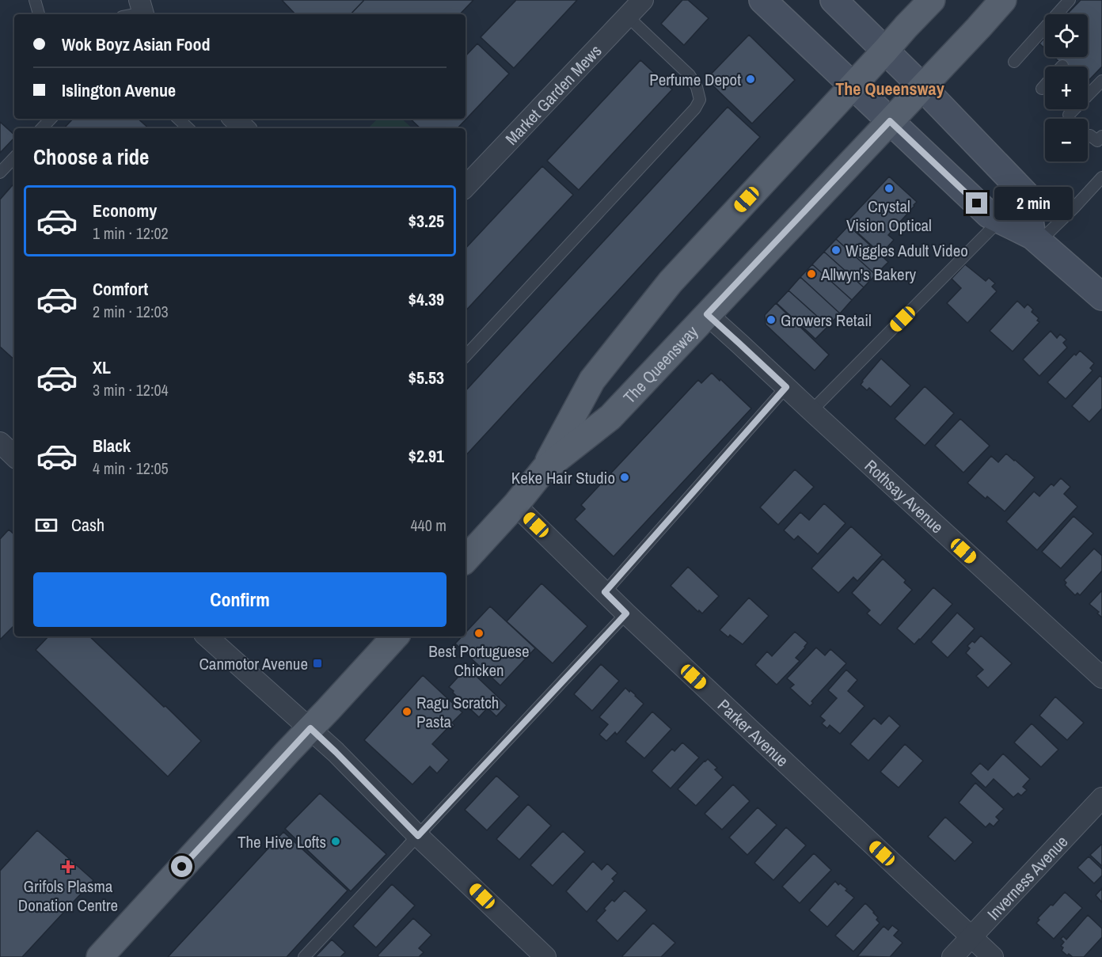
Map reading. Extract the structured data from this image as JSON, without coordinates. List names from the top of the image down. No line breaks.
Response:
{"streets":{"main road":["The Queensway"],"street":["Market Garden Mews","Rothsay Avenue","Parker Avenue","Inverness Avenue"]},"crossings":[["The Queensway","Rothsay Avenue"],["The Queensway","Parker Avenue"],["Parker Avenue","Inverness Avenue"]],"districts":["The Queensway"],"places":{"other":["Perfume Depot","Crystal Vision Optical","Wiggles Adult Video","Allwyn's Bakery","Growers Retail","Keke Hair Studio","Best Portuguese Chicken","Ragu Scratch Pasta","The Hive Lofts"],"transit":["Canmotor Avenue"],"health":["Grifols Plasma Donation Centre"]},"page":{"map_buttons":["+","−"],"banner":["Wok Boyz Asian Food","Islington Avenue"],"heading":"Choose a ride","list":[{"name":"Economy","note":"1 min · 12:02","value":"$3.25"},{"name":"Comfort","note":"2 min · 12:03","value":"$4.39"},{"name":"XL","note":"3 min · 12:04","value":"$5.53"},{"name":"Black","note":"4 min · 12:05","value":"$2.91"}],"bubble":"2 min","pay":["Cash","440 m"],"buttons":"Confirm"}}
